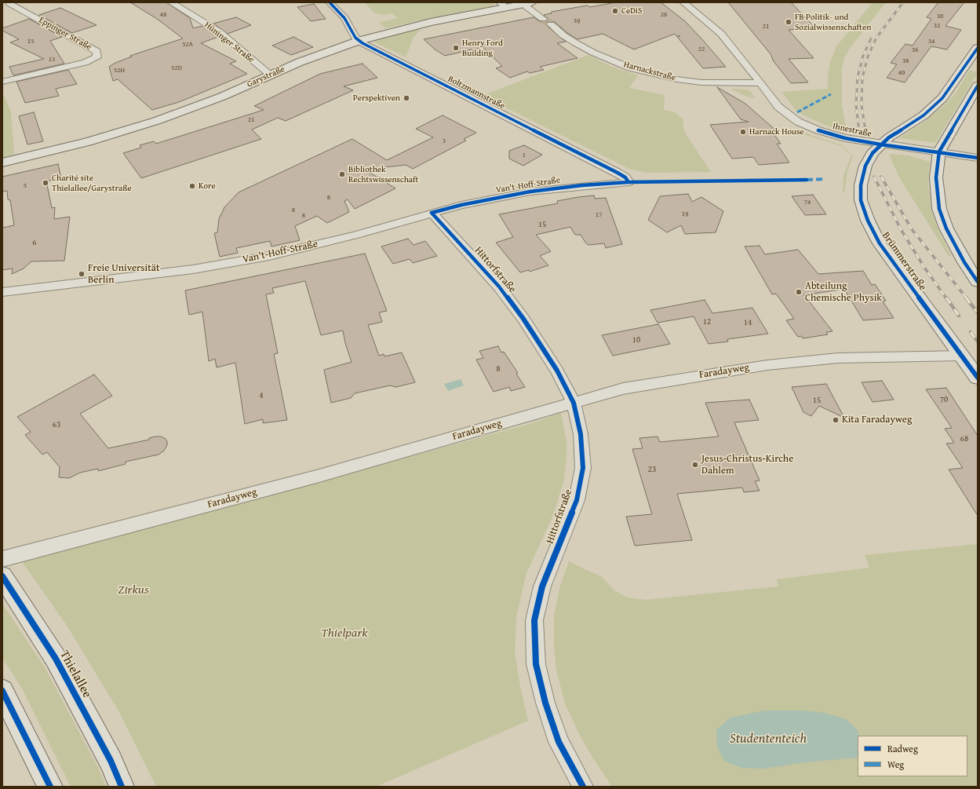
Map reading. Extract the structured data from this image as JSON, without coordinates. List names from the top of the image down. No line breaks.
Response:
{"streets":{"main road":["Garystraße","Brümmerstraße","Thielallee"],"street":["Eppinger Straße","Hüninger Straße","Harnackstraße","Boltzmannstraße","Ihnestraße","Van't-Hoff-Straße","Hittorfstraße","Faradayweg"]},"crossings":[["Hüninger Straße","Garystraße"],["Harnackstraße","Ihnestraße"],["Garystraße","Boltzmannstraße"],["Boltzmannstraße","Van't-Hoff-Straße"],["Ihnestraße","Brümmerstraße"],["Van't-Hoff-Straße","Hittorfstraße"],["Brümmerstraße","Faradayweg"],["Hittorfstraße","Faradayweg"]],"water":["Studententeich"],"parks":["Zirkus","Thielpark"],"places":["CeDiS","FB Politik- und Sozialwissenschaften","Henry Ford Building","Perspektiven","Harnack House","Bibliothek Rechtswissenschaft","Charité site Thielallee/Garystraße","Kore","Freie Universität Berlin","Abteilung Chemische Physik","Kita Faradayweg","Jesus-Christus-Kirche Dahlem"],"house_numbers":["48","26","30","39","32","21","15","34","52A","22","36","13","38","52D","52H","40","21","3","1","5","8","74","8","19","17","8","15","6","12","14","10","8","4","70","15","63","68","23"],"legend":["Radweg","Weg"]}
